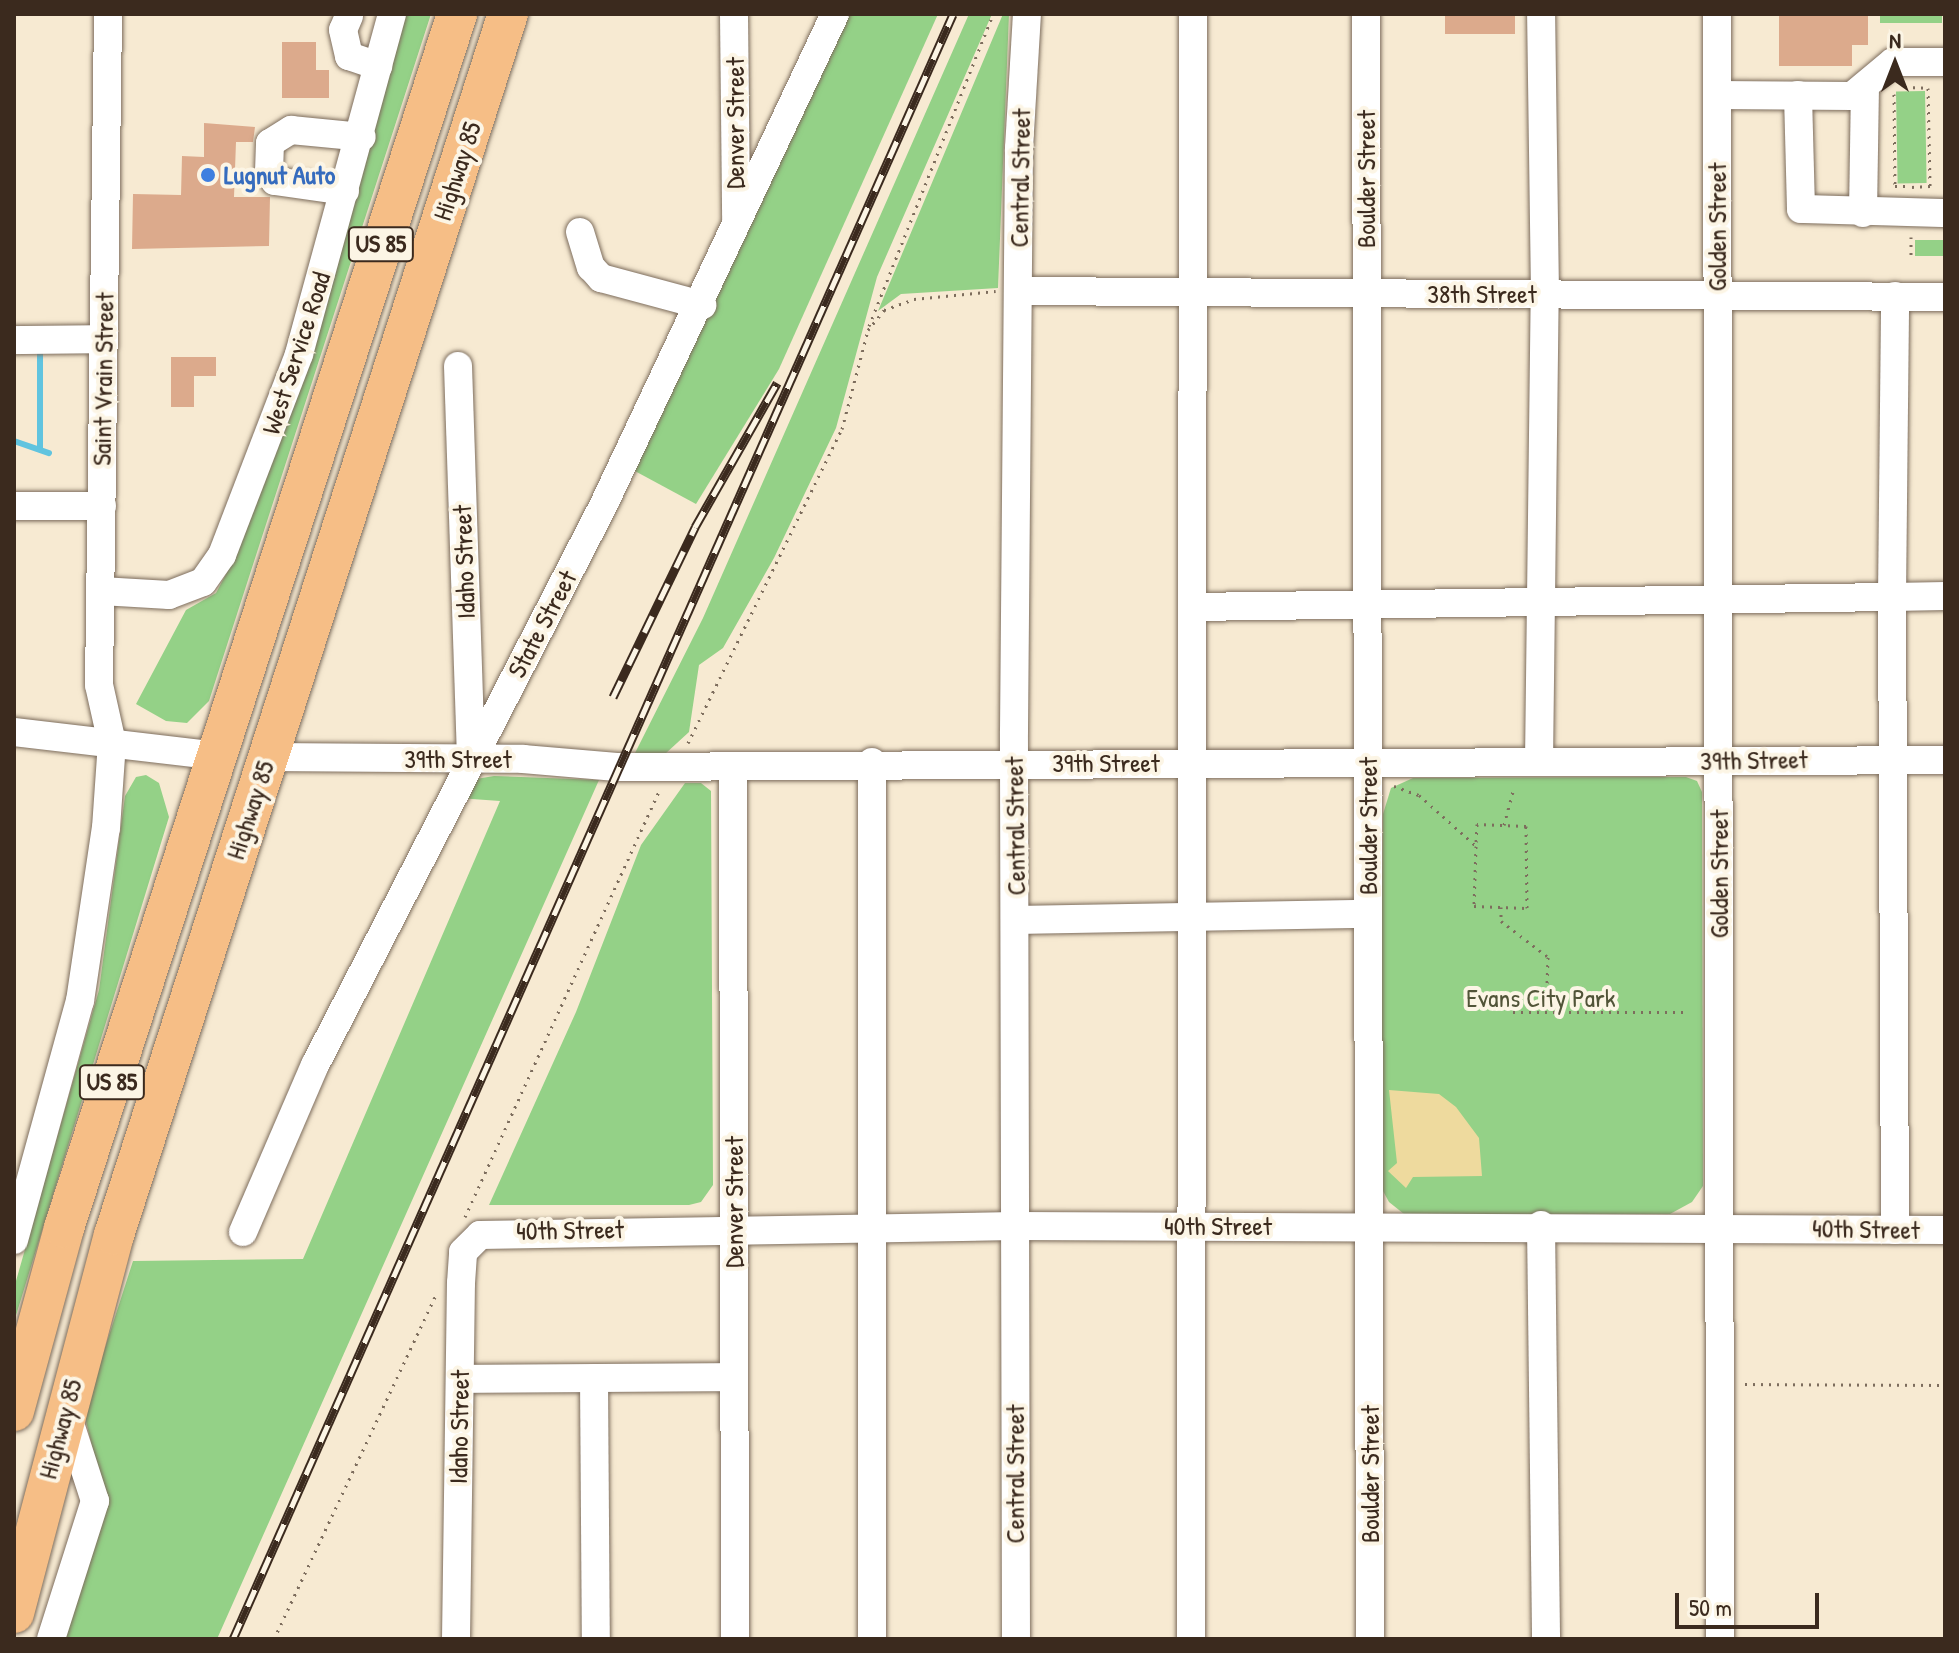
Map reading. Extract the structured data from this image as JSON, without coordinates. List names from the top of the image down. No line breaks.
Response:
{"streets":{"highway":["Highway 85","US 85"],"street":["Denver Street","Central Street","Boulder Street","Golden Street","38th Street","West Service Road","Saint Vrain Street","Idaho Street","State Street","39th Street","40th Street"]},"crossings":[["Denver Street","State Street"],["Denver Street","39th Street"],["Denver Street","40th Street"],["Highway 85","39th Street"],["Central Street","38th Street"],["Central Street","39th Street"],["Central Street","40th Street"],["Boulder Street","38th Street"],["Boulder Street","39th Street"],["Boulder Street","40th Street"],["Golden Street","38th Street"],["Golden Street","39th Street"],["Golden Street","40th Street"],["West Service Road","Saint Vrain Street"],["Idaho Street","State Street"],["Idaho Street","39th Street"],["Idaho Street","40th Street"],["State Street","39th Street"]],"parks":["Evans City Park"],"places":["Lugnut Auto"],"scale_bar":"50 m","north":"top"}
